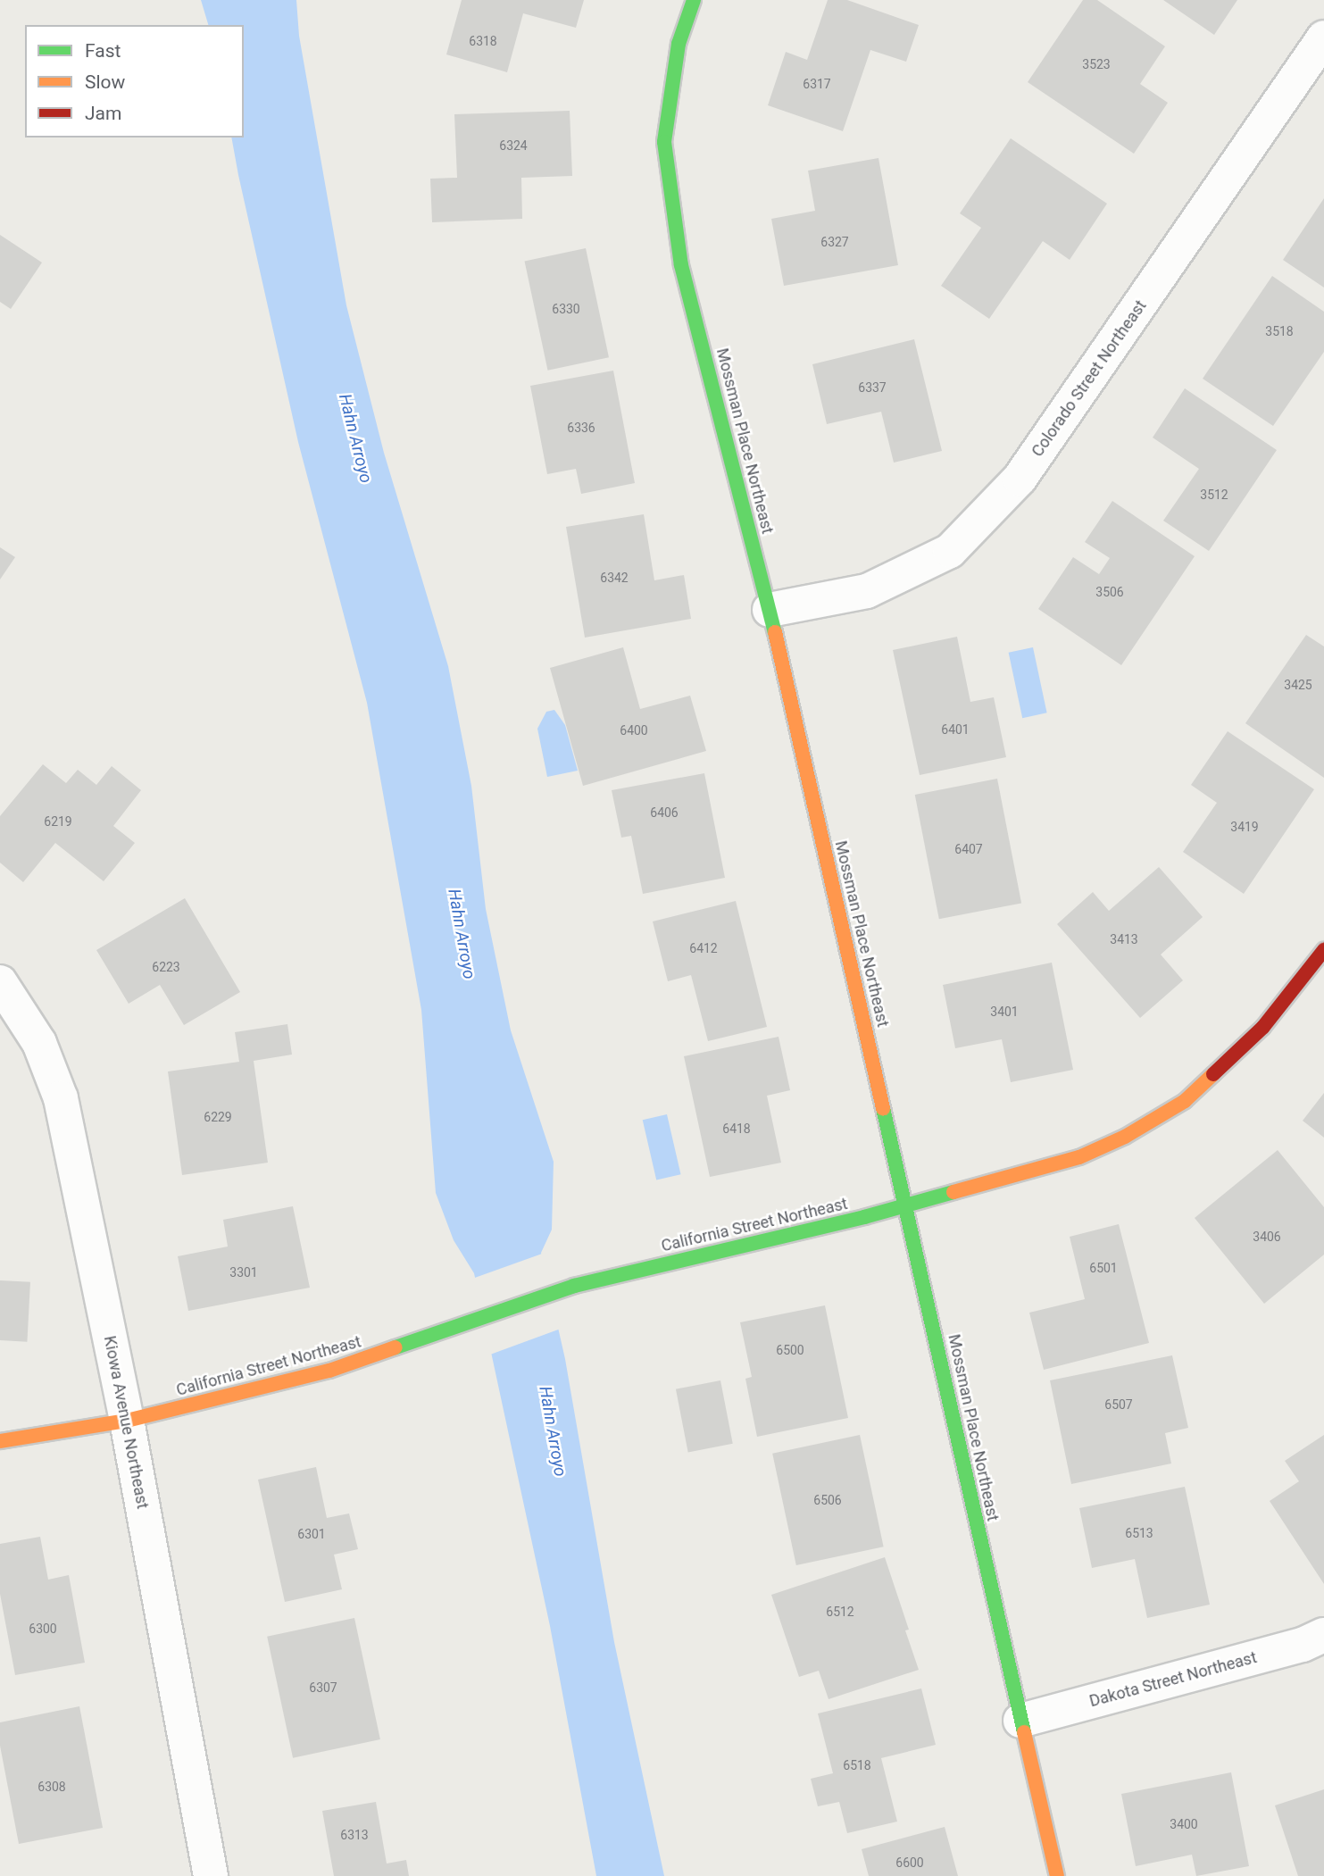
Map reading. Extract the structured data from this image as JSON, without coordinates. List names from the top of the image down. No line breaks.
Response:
{"streets":{"street":["Colorado Street Northeast","Mossman Place Northeast","California Street Northeast","Kiowa Avenue Northeast","Dakota Street Northeast"]},"crossings":[["Colorado Street Northeast","Mossman Place Northeast"],["Mossman Place Northeast","California Street Northeast"],["Mossman Place Northeast","Dakota Street Northeast"],["California Street Northeast","Kiowa Avenue Northeast"]],"water":["Hahn Arroyo"],"house_numbers":["6318","3523","6317","6324","6327","6330","3518","6337","6336","3512","6342","3506","3425","6401","6400","6406","6219","3419","6407","3413","6412","6223","3401","6229","6418","3406","6501","3301","6500","6507","6506","6513","6301","6512","6300","6307","6518","6308","3400","6313","6600"],"legend":["Fast","Slow","Jam"]}
